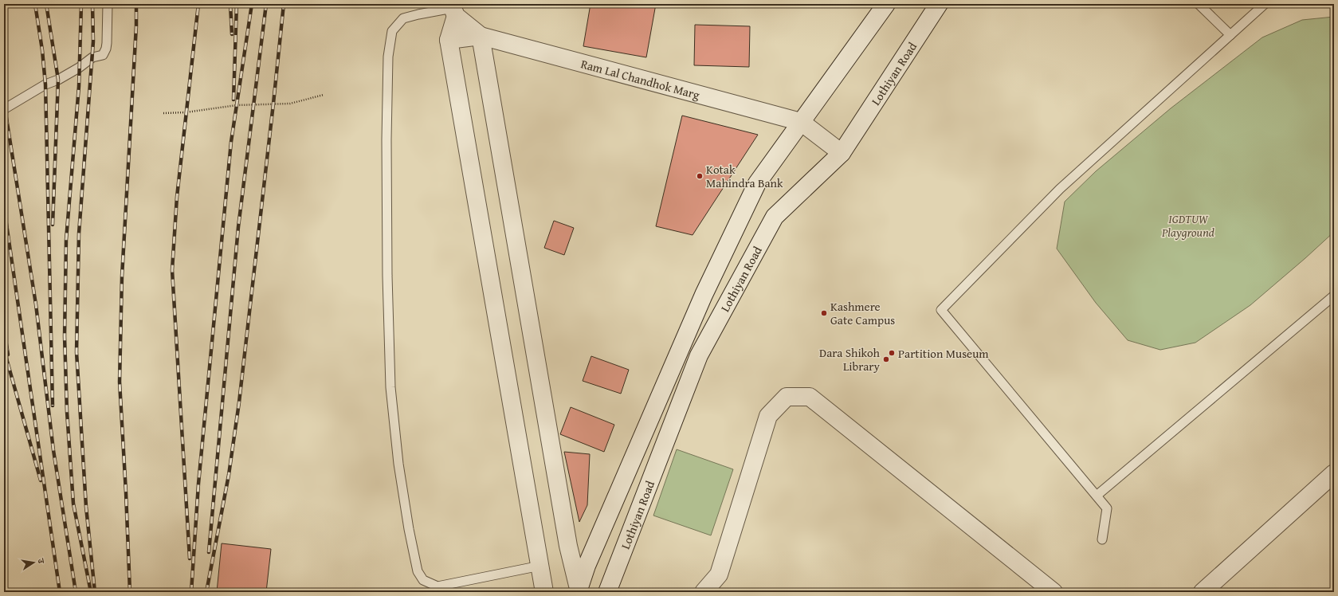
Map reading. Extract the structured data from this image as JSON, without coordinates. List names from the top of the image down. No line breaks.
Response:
{"streets":{"street":["Lothiyan Road","Ram Lal Chandhok Marg"]},"crossings":[["Lothiyan Road","Ram Lal Chandhok Marg"]],"parks":["IGDTUW Playground"],"places":["Kotak Mahindra Bank","Kashmere Gate Campus","Partition Museum","Dara Shikoh Library"],"north":"right"}
